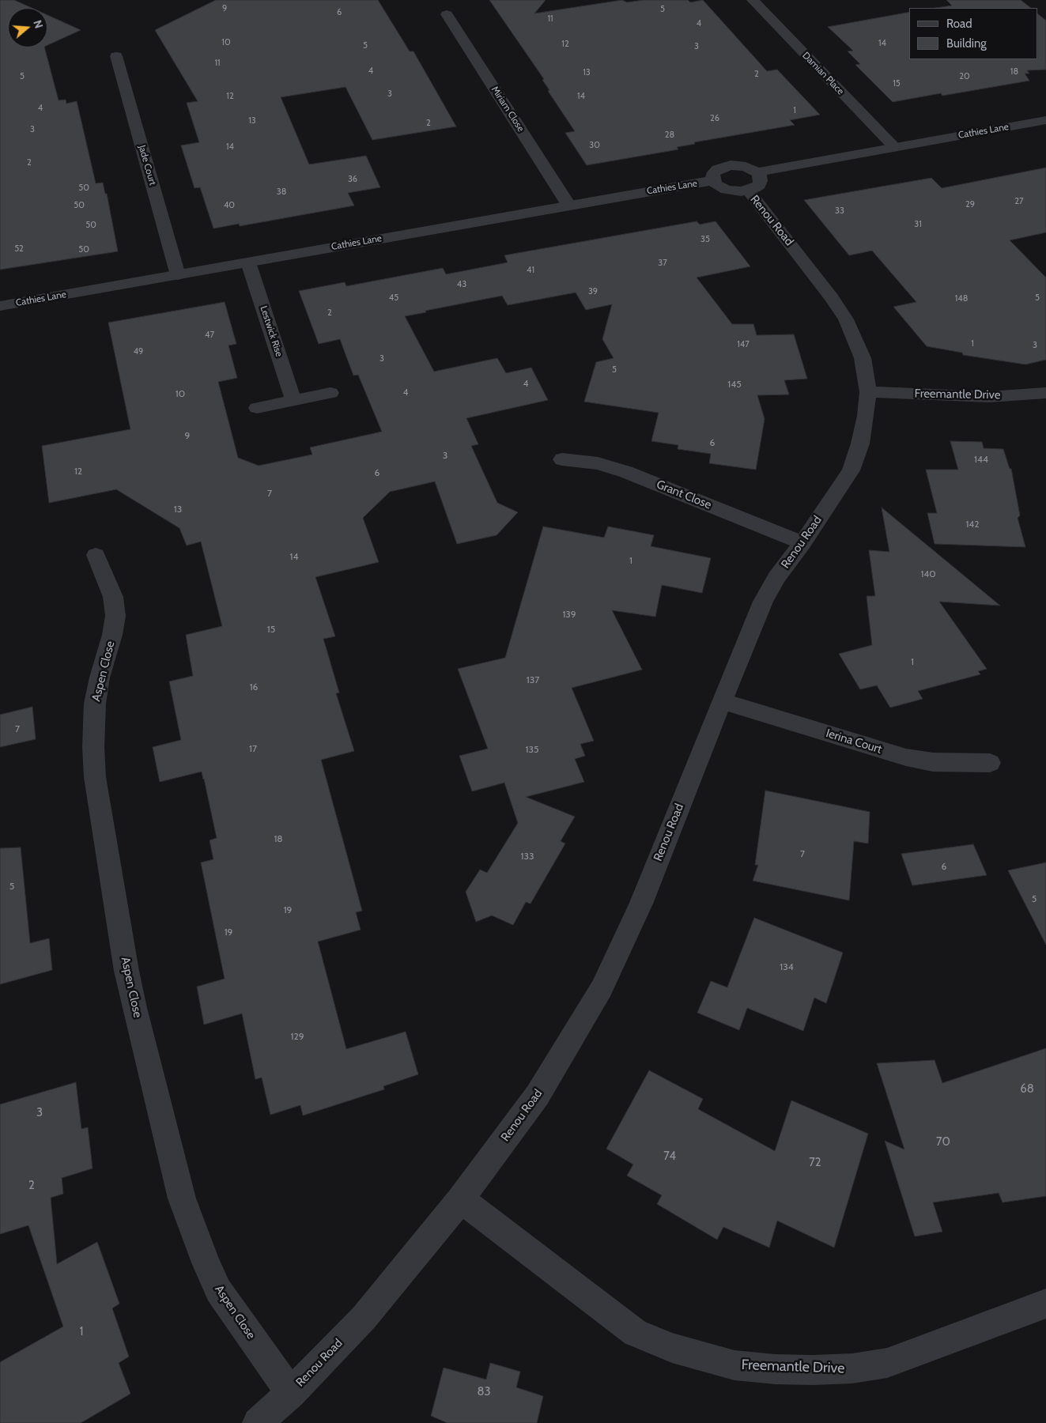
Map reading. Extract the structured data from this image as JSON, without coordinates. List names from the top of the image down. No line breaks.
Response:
{"streets":{"street":["Damian Place","Miriam Close","Cathies Lane","Jade Court","Renou Road","Lestwick Rise","Freemantle Drive","Grant Close","Aspen Close","Ierina Court"]},"crossings":[["Damian Place","Cathies Lane"],["Miriam Close","Cathies Lane"],["Cathies Lane","Jade Court"],["Cathies Lane","Lestwick Rise"],["Renou Road","Freemantle Drive"],["Renou Road","Grant Close"],["Renou Road","Aspen Close"],["Renou Road","Ierina Court"]],"house_numbers":["9","5","6","11","4","10","14","12","5","3","11","4","18","13","2","5","20","15","3","12","14","4","1","26","13","2","3","28","30","14","2","36","50","38","27","29","50","40","33","31","50","35","52","50","37","41","43","39","45","5","148","2","47","1","147","3","49","3","5","4","145","4","10","9","6","3","144","12","6","7","13","142","14","1","140","139","15","1","137","16","7","17","135","18","7","133","6","5","5","19","19","134","129","68","3","70","74","72","2","1","83"],"legend":["Road","Building"],"north":"right"}
